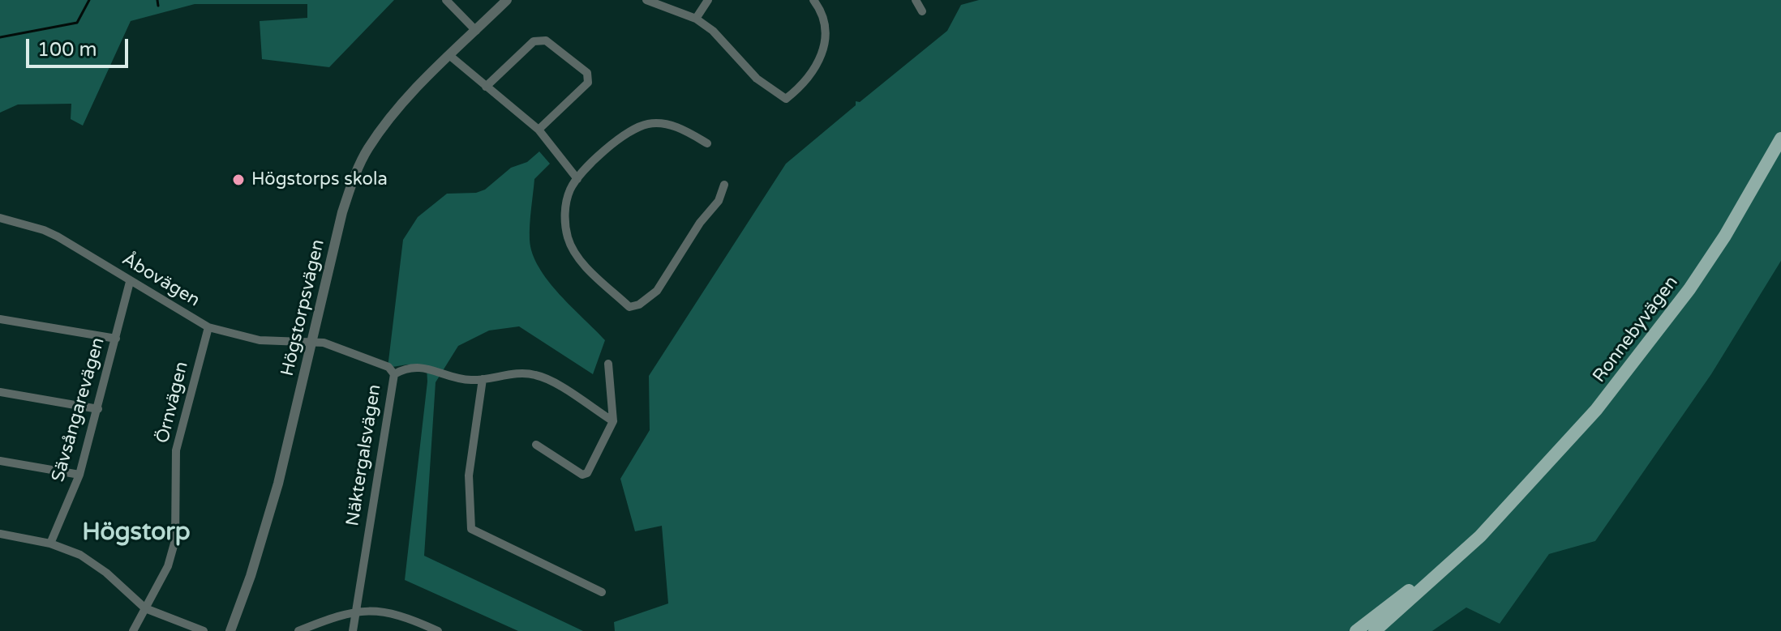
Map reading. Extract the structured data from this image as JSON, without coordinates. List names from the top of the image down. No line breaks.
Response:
{"streets":{"main road":["Ronnebyvägen"],"street":["Åbovägen","Högstorpsvägen","Örnvägen","Sävsångarevägen","Näktergalsvägen"]},"crossings":[["Åbovägen","Högstorpsvägen"],["Åbovägen","Örnvägen"],["Åbovägen","Sävsångarevägen"],["Åbovägen","Näktergalsvägen"],["Högstorpsvägen","Näktergalsvägen"]],"districts":["Högstorp"],"places":["Högstorps skola"],"scale_bar":"100 m"}
